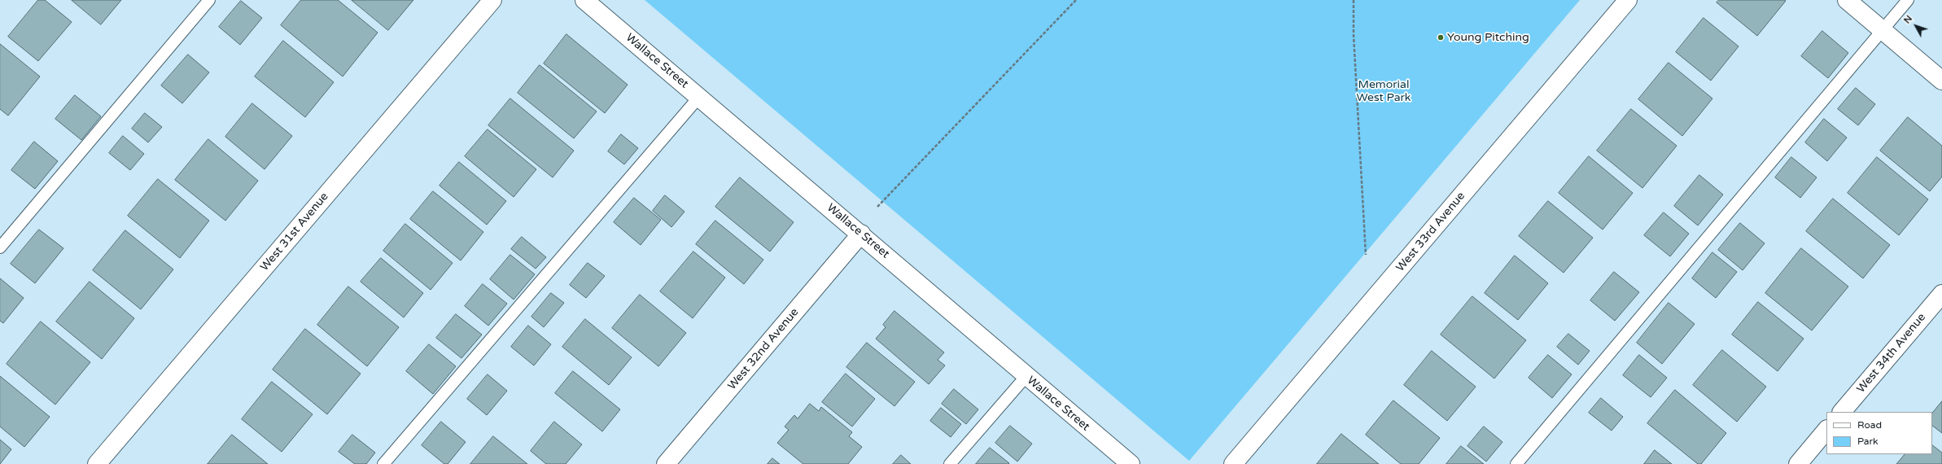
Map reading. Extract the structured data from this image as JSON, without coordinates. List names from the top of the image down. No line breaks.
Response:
{"streets":{"street":["Wallace Street","West 31st Avenue","West 33rd Avenue","West 32nd Avenue","West 34th Avenue"]},"crossings":[["Wallace Street","West 32nd Avenue"]],"parks":["Memorial West Park"],"places":["Young Pitching"],"legend":["Road","Park"],"north":"top left"}
